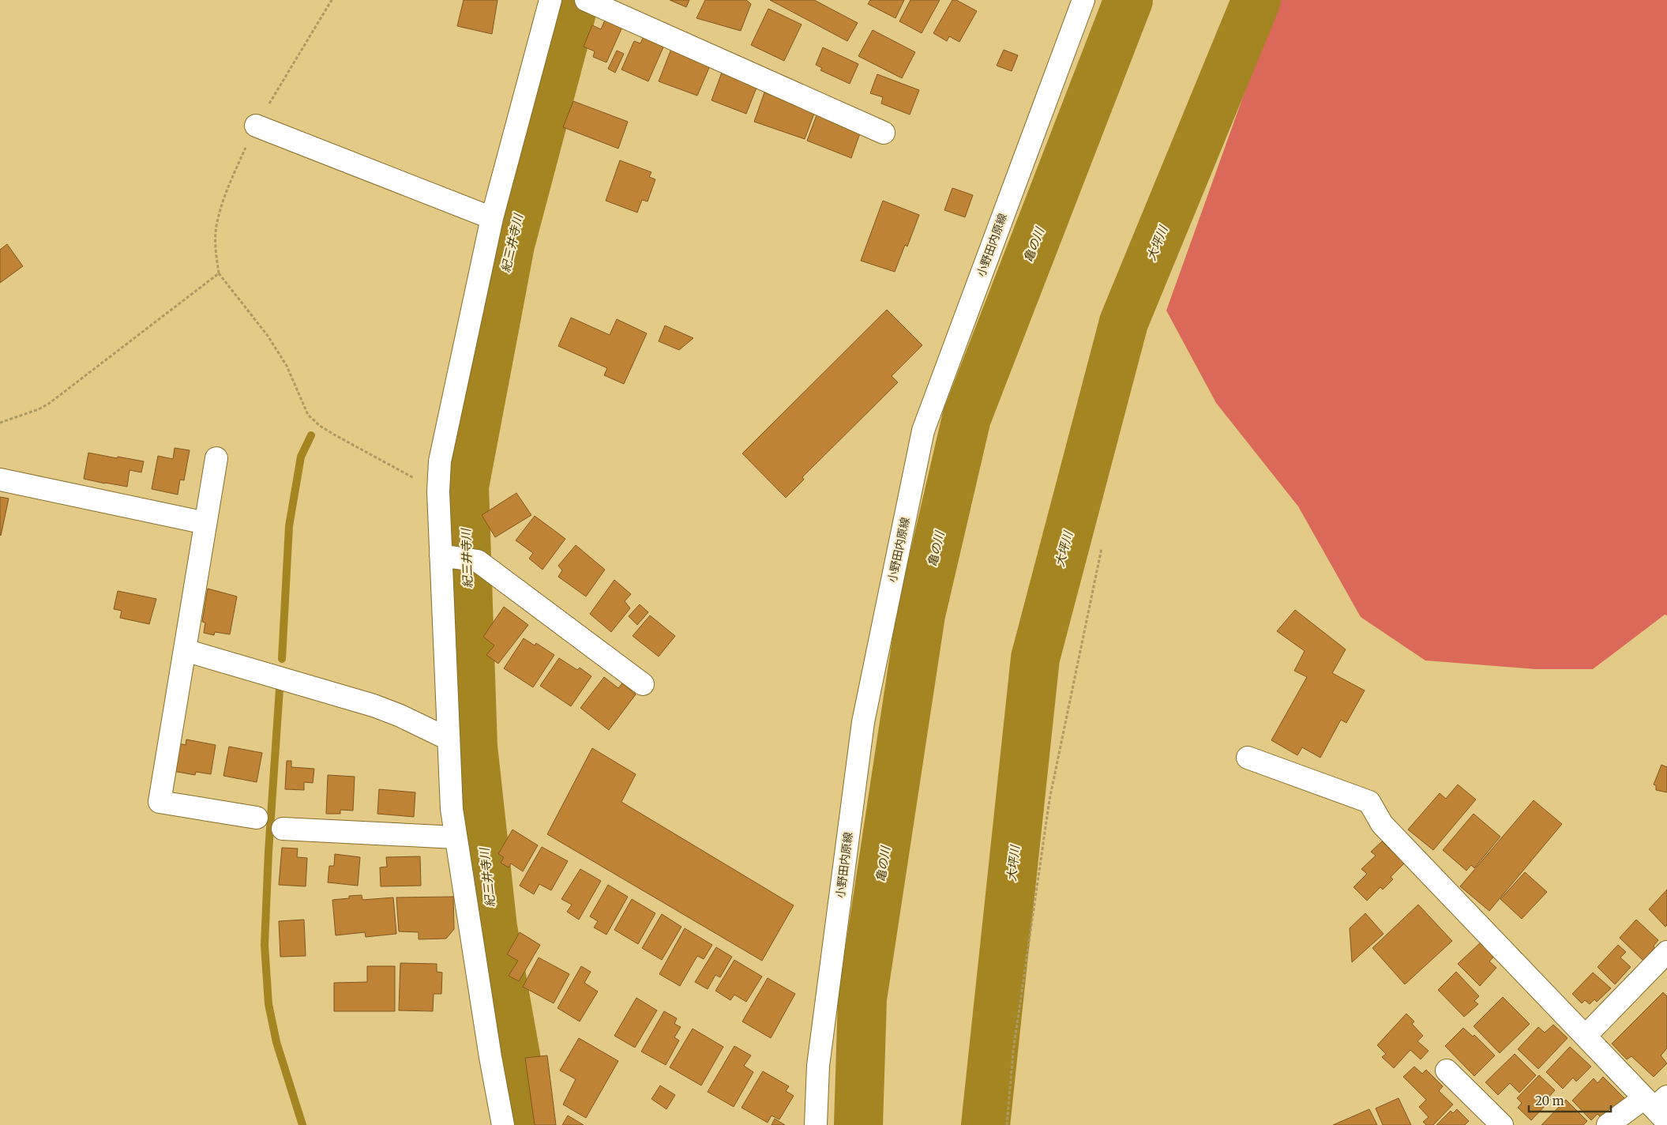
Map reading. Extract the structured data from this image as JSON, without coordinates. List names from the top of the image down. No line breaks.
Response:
{"streets":{"street":["小野田内原線"]},"water":["紀三井寺川","大坪川","亀の川"],"scale_bar":"20 m"}
